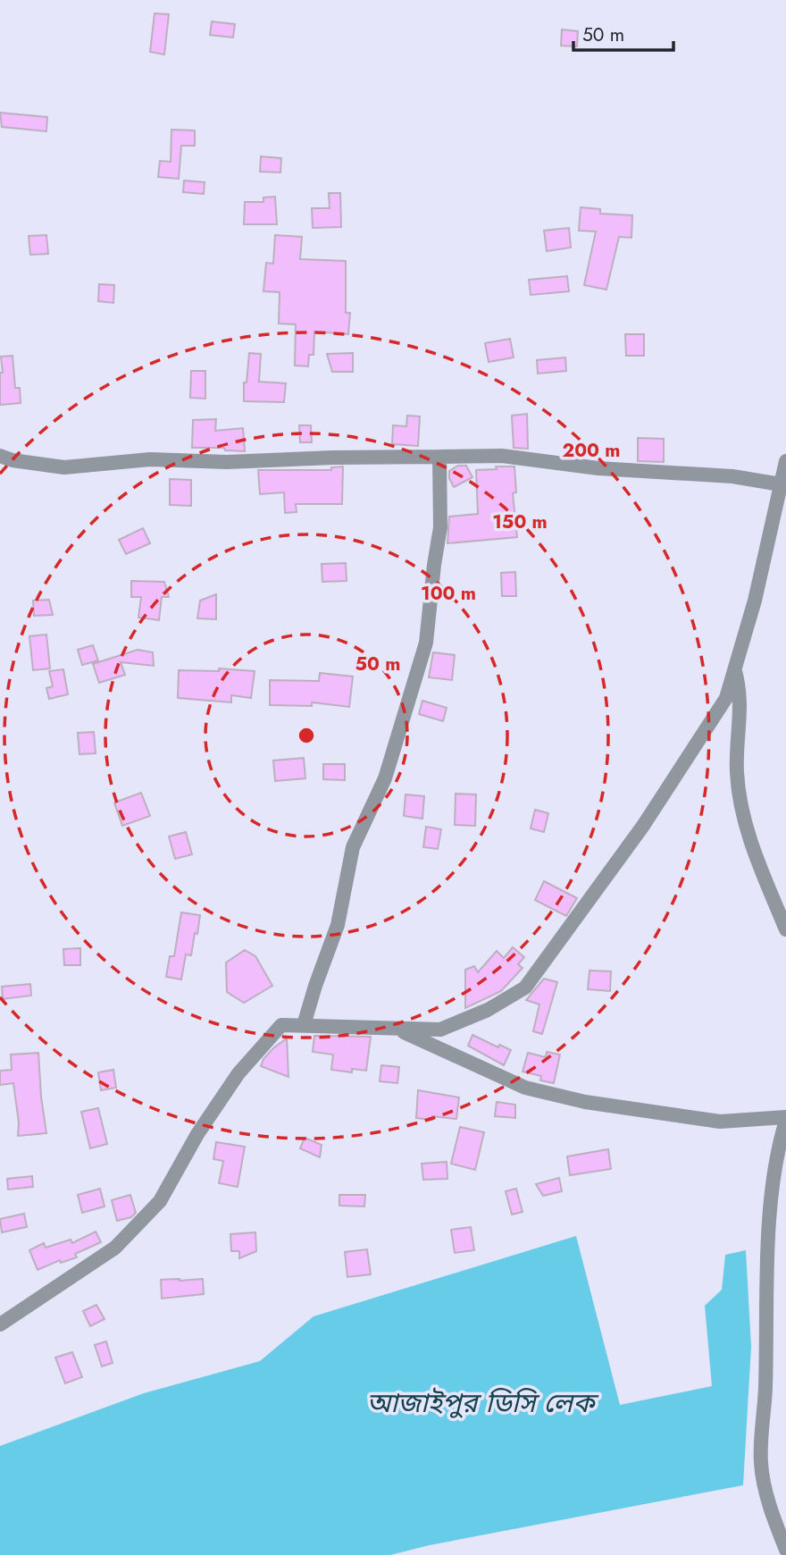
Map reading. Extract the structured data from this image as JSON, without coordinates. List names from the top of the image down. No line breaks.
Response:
{"water":["আজাইপুর ডিসি লেক"],"scale_bar":"50 m","rings":["200 m","150 m","100 m","50 m"]}
